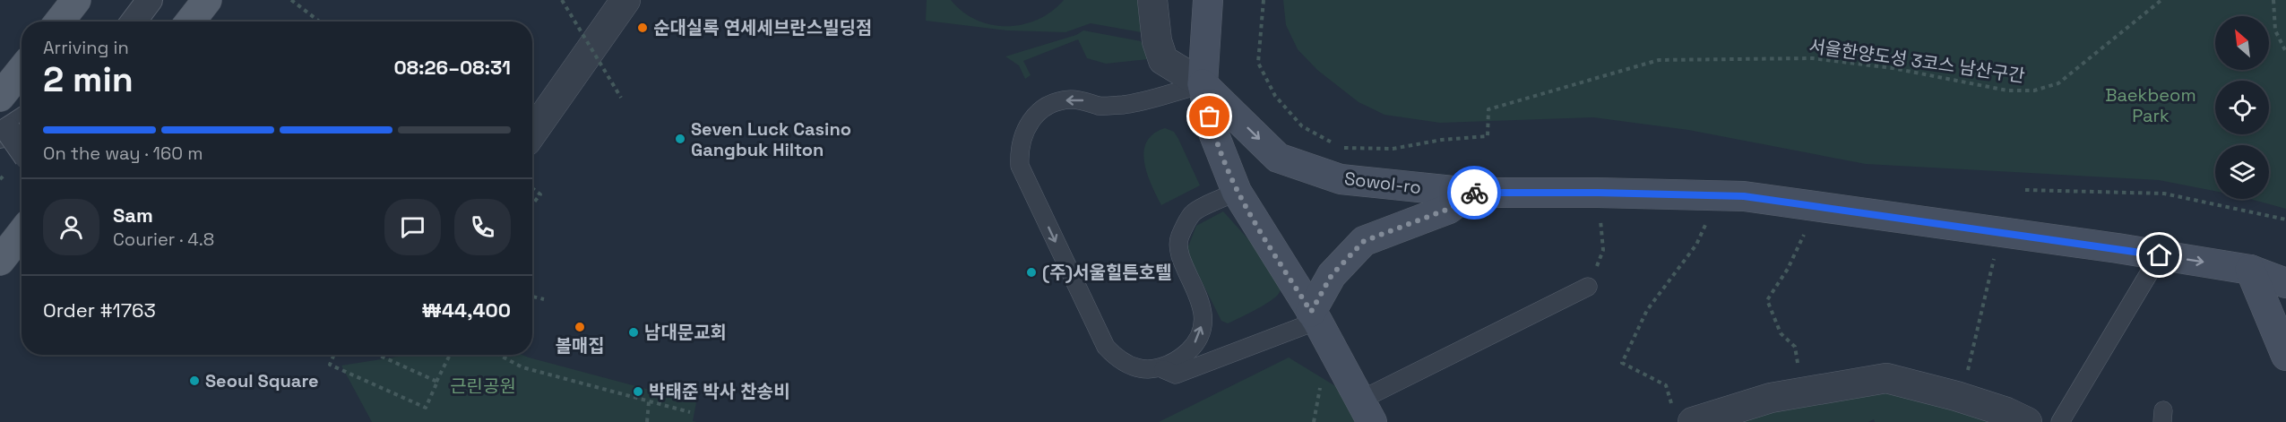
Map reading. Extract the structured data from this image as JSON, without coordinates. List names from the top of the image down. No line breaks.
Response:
{"streets":{"main road":["Sowol-ro"],"path":["서울한양도성 3코스 남산구간"]},"parks":["Baekbeom Park","근린공원"],"places":["순대실록 연세세브란스빌딩점","Seven Luck Casino Gangbuk Hilton","(주)서울힐튼호텔","볼매집","남대문교회","Seoul Square","박태준 박사 찬송비"],"north":"top left","page":{"heading":["2 min","Arriving in","08:26–08:31"],"panel":["Sam","Courier · 4.8","Order #1763","₩44,400"],"bar":"On the way · 160 m"}}
